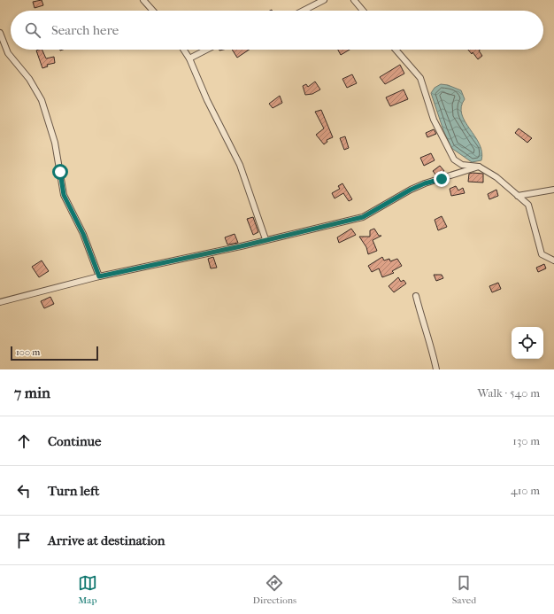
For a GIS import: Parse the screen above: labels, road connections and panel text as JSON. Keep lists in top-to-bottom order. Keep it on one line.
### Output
{"scale_bar":"100 m","page":{"search":"Search here","scale":"100 m","heading":["7 min","Walk · 540 m"],"list":[["Continue","130 m"],["Turn left","410 m"],"Arrive at destination"],"nav":["Map","Directions","Saved"]}}
